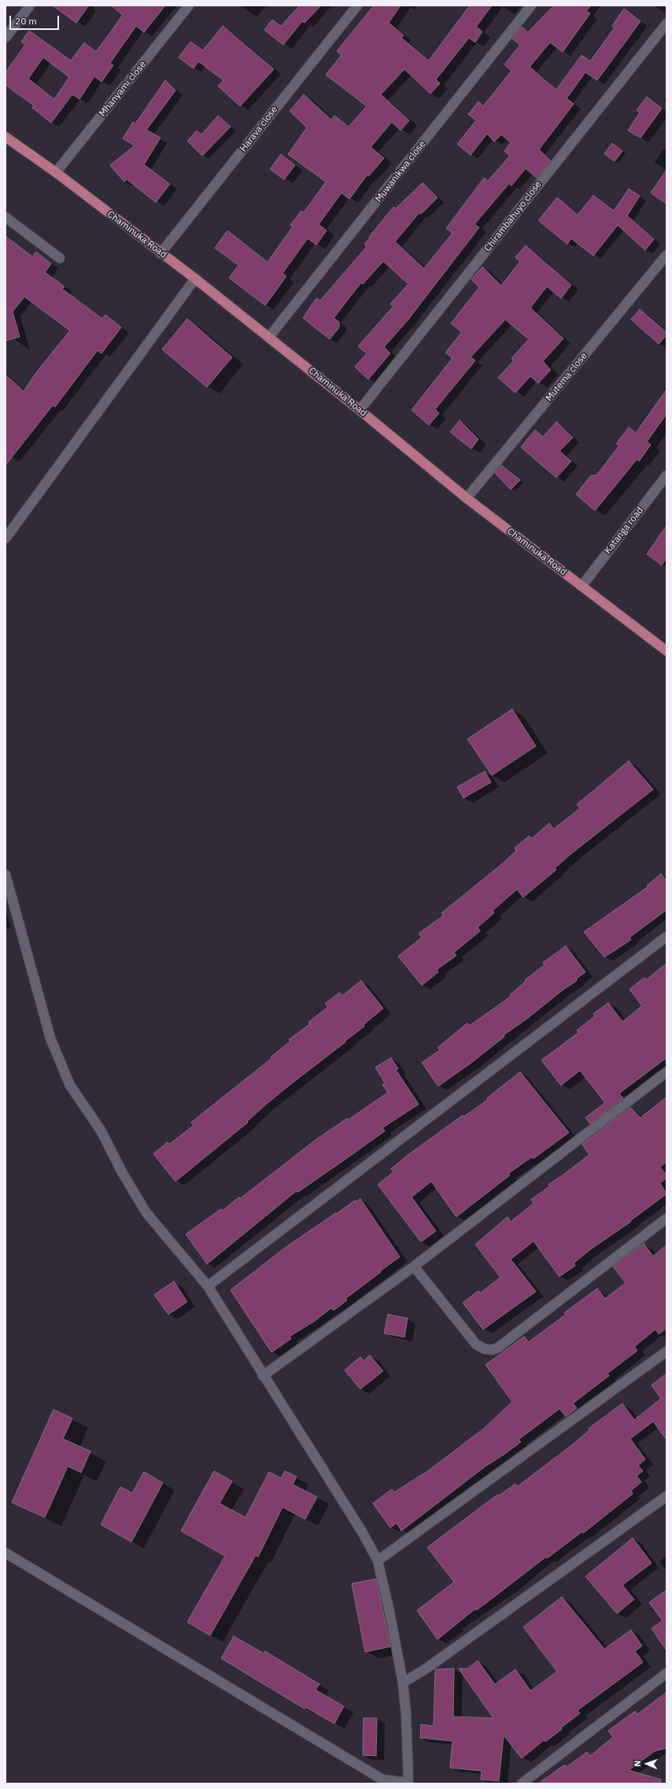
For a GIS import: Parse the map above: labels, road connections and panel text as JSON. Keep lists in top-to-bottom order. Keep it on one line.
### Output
{"streets":{"main road":["Chaminuka Road"],"street":["Mhanyami close","Harava close","Muwanikwa close","Chirambahuyo close","Mutema close","Katanga road"]},"crossings":[["Mhanyami close","Chaminuka Road"],["Harava close","Chaminuka Road"],["Muwanikwa close","Chaminuka Road"],["Chirambahuyo close","Chaminuka Road"],["Chaminuka Road","Mutema close"],["Chaminuka Road","Katanga road"]],"scale_bar":"20 m","north":"left"}
